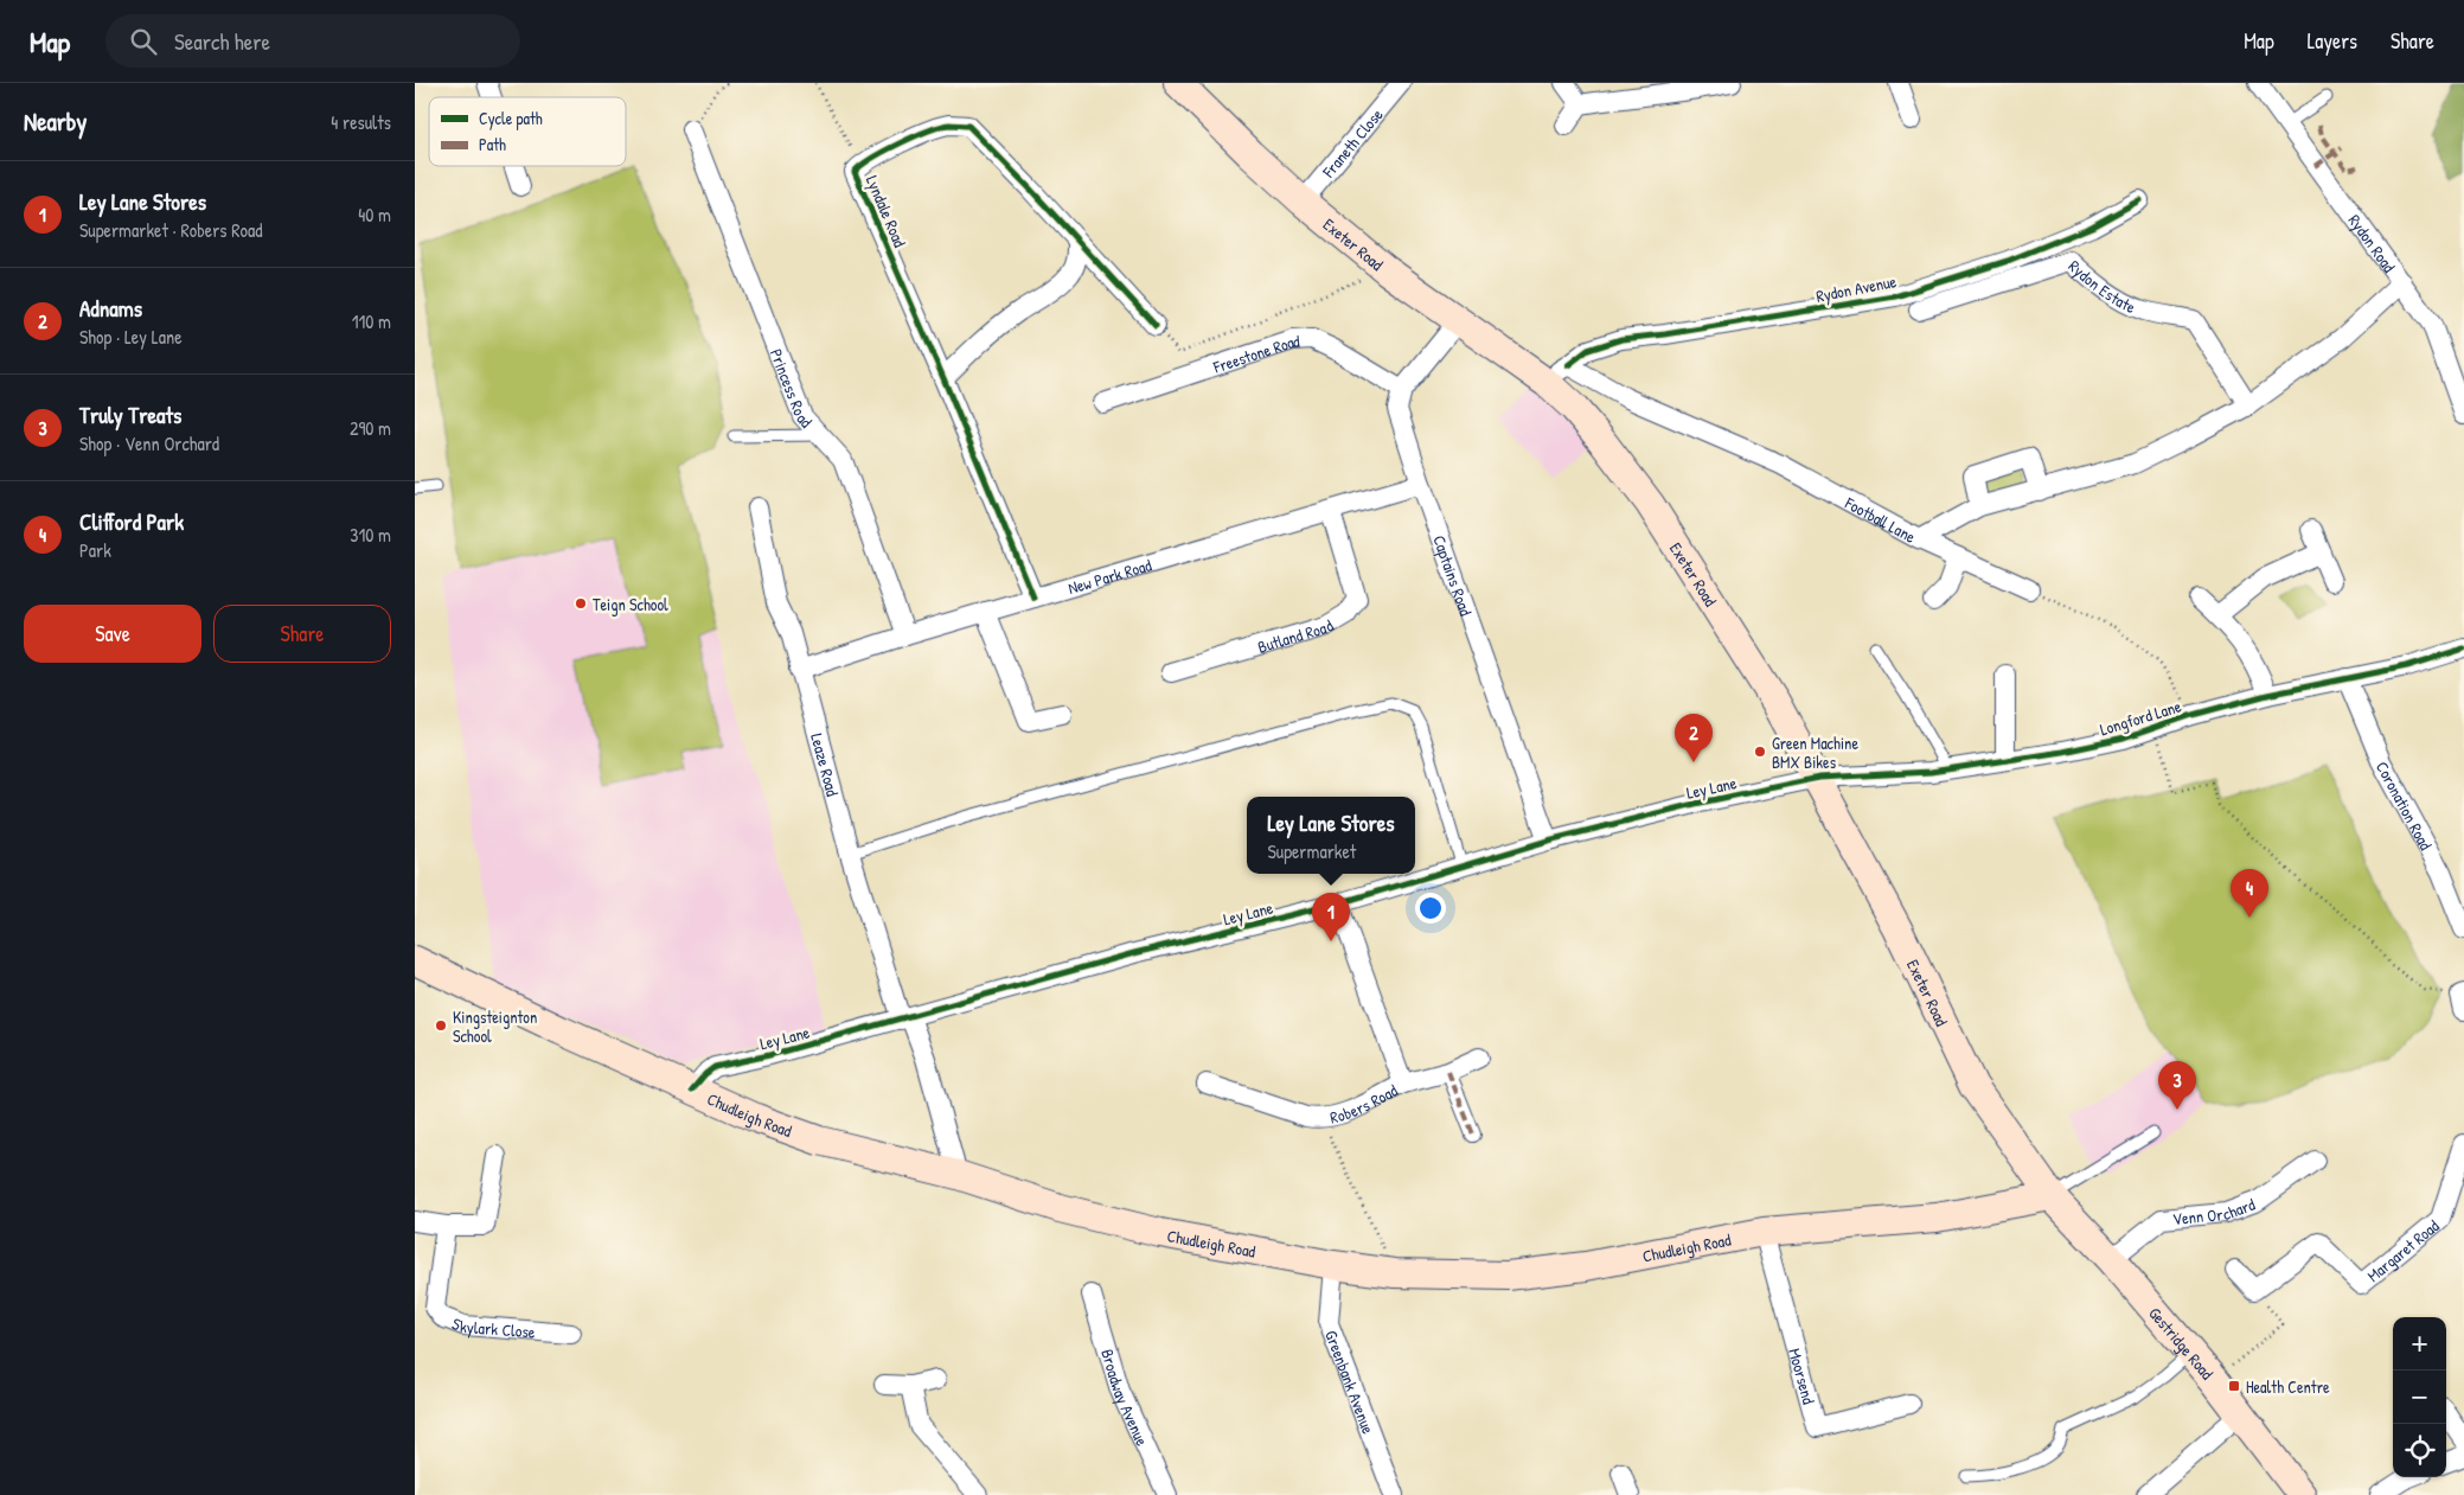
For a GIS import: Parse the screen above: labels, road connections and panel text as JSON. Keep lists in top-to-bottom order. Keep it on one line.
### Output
{"streets":{"main road":["Exeter Road","Chudleigh Road","Gestridge Road"],"street":["Franeth Close","Lyndale Road","Rydon Road","Rydon Estate","Rydon Avenue","Freestone Road","Princess Road","Football Lane","Captains Road","New Park Road","Butland Road","Longford Lane","Leaze Road","Ley Lane","Coronation Road","Robers Road","Venn Orchard","Margaret Road","Skylark Close","Moorsend","Greenbank Avenue","Broadway Avenue"]},"crossings":[["Franeth Close","Exeter Road"],["Lyndale Road","New Park Road"],["Exeter Road","Longford Lane"],["Exeter Road","Ley Lane"],["Exeter Road","Chudleigh Road"],["Exeter Road","Gestridge Road"],["Rydon Avenue","Football Lane"],["Freestone Road","Captains Road"],["Princess Road","New Park Road"],["Captains Road","New Park Road"],["Captains Road","Ley Lane"],["New Park Road","Butland Road"],["New Park Road","Leaze Road"],["Longford Lane","Ley Lane"],["Longford Lane","Coronation Road"],["Leaze Road","Ley Lane"],["Leaze Road","Chudleigh Road"],["Ley Lane","Robers Road"],["Ley Lane","Chudleigh Road"],["Chudleigh Road","Gestridge Road"],["Chudleigh Road","Moorsend"],["Chudleigh Road","Greenbank Avenue"],["Venn Orchard","Gestridge Road"]],"places":{"other":["Teign School","Green Machine BMX Bikes","Kingsteignton School"],"transit":["Health Centre"]},"legend":["Cycle path","Path"],"page":{"header":"Map","search":"Search here","nav":["Map","Layers","Share"],"heading":["Nearby","4 results"],"list":[{"mark":"1","name":"Ley Lane Stores","note":"Supermarket · Robers Road","value":"40 m"},{"mark":"2","name":"Adnams","note":"Shop · Ley Lane","value":"110 m"},{"mark":"3","name":"Truly Treats","note":"Shop · Venn Orchard","value":"290 m"},{"mark":"4","name":"Clifford Park","note":"Park","value":"310 m"}],"buttons":["Save","Share"],"pins":["2","4","1","3"],"popup":["Ley Lane Stores","Supermarket"],"map_buttons":["+","−"]}}
